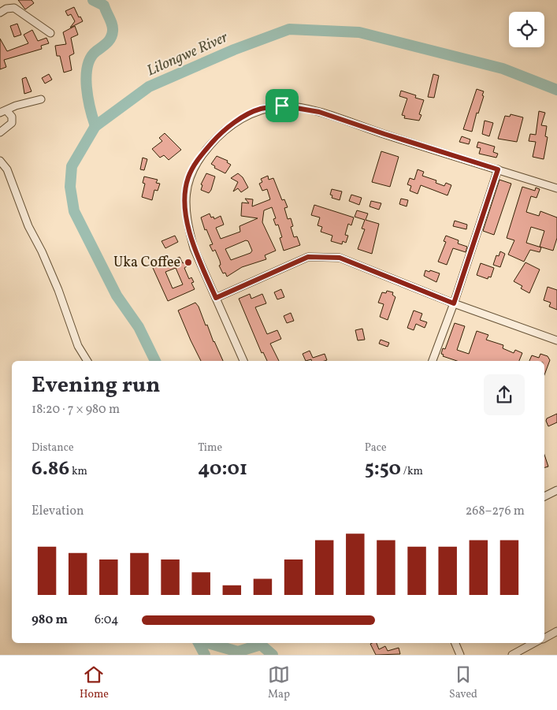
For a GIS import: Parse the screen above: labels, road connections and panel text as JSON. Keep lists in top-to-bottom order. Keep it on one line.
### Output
{"water":["Lilongwe River"],"places":["Uka Coffee"],"page":{"heading":["Evening run","18:20 · 7 × 980 m"],"stats":[["Distance","6.86 km"],["Time","40:01"],["Pace","5:50 /km"]],"chart":["Elevation","268–276 m"],"list":[{"name":"980 m","note":"6:04"}],"tabs":["Home","Map","Saved"]}}
